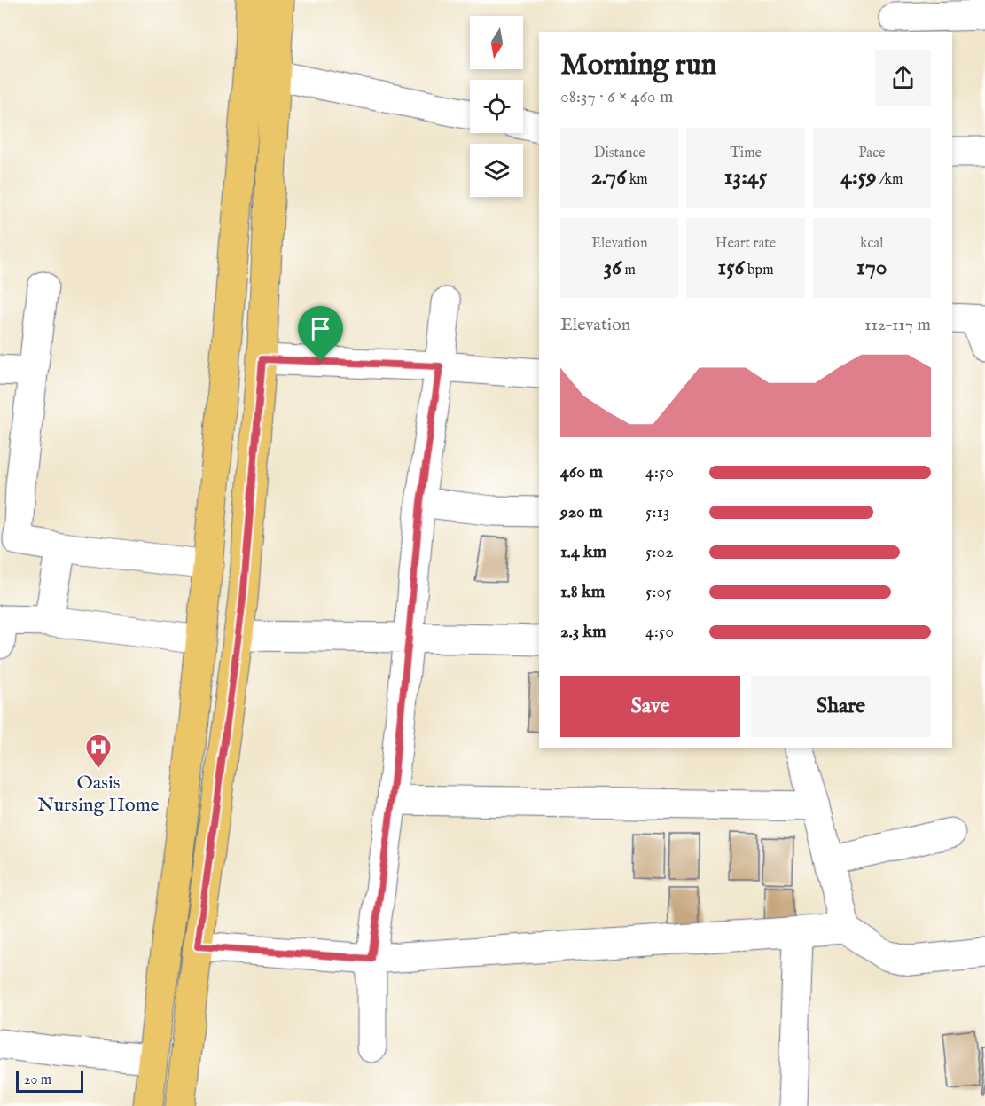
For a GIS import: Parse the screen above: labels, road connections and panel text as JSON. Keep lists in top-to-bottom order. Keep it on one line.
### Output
{"places":{"hospital":["Oasis Nursing Home"]},"scale_bar":"20 m","north":"bottom","page":{"heading":["Morning run","08:37 · 6 × 460 m"],"stats":[["Distance","2.76 km"],["Time","13:45"],["Pace","4:59 /km"],["Elevation","36 m"],["Heart rate","156 bpm"],["kcal","170"]],"chart":["Elevation","112–117 m"],"list":[{"name":"460 m","note":"4:50"},{"name":"920 m","note":"5:13"},{"name":"1.4 km","note":"5:02"},{"name":"1.8 km","note":"5:05"},{"name":"2.3 km","note":"4:50"}],"buttons":["Save","Share"],"scale":"20 m"}}
